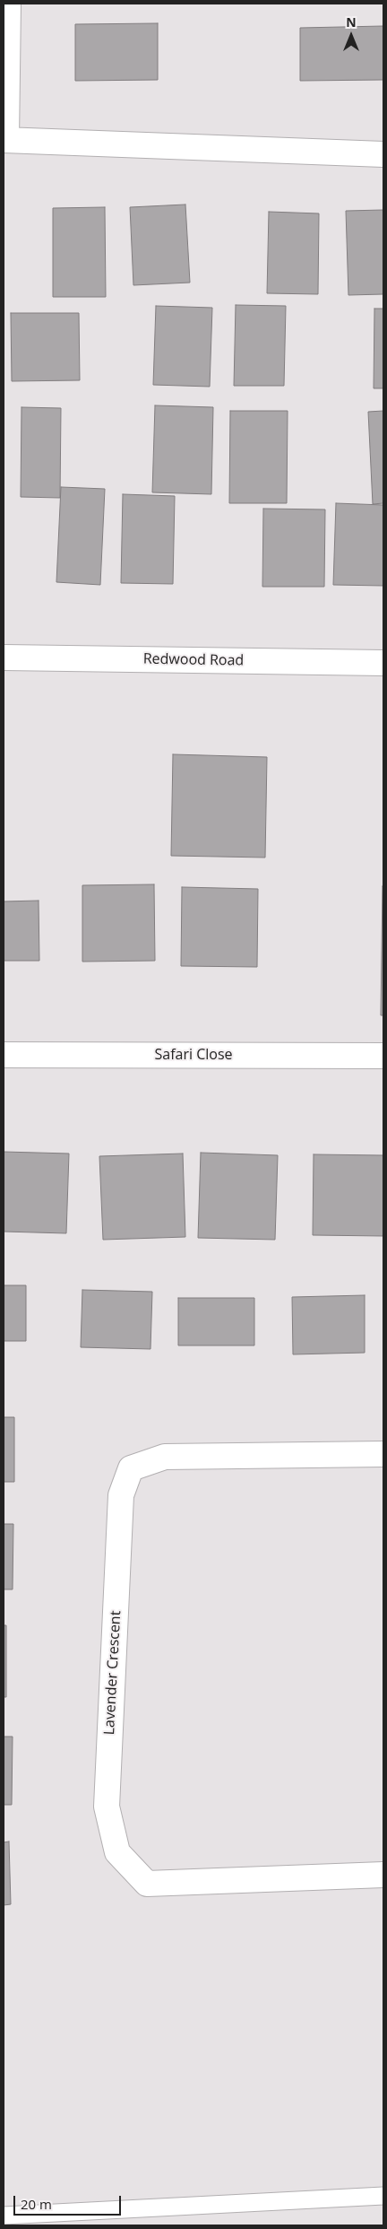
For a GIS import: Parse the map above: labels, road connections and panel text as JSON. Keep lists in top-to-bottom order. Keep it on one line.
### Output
{"streets":{"street":["Redwood Road","Safari Close","Lavender Crescent"]},"scale_bar":"20 m","north":"top"}
